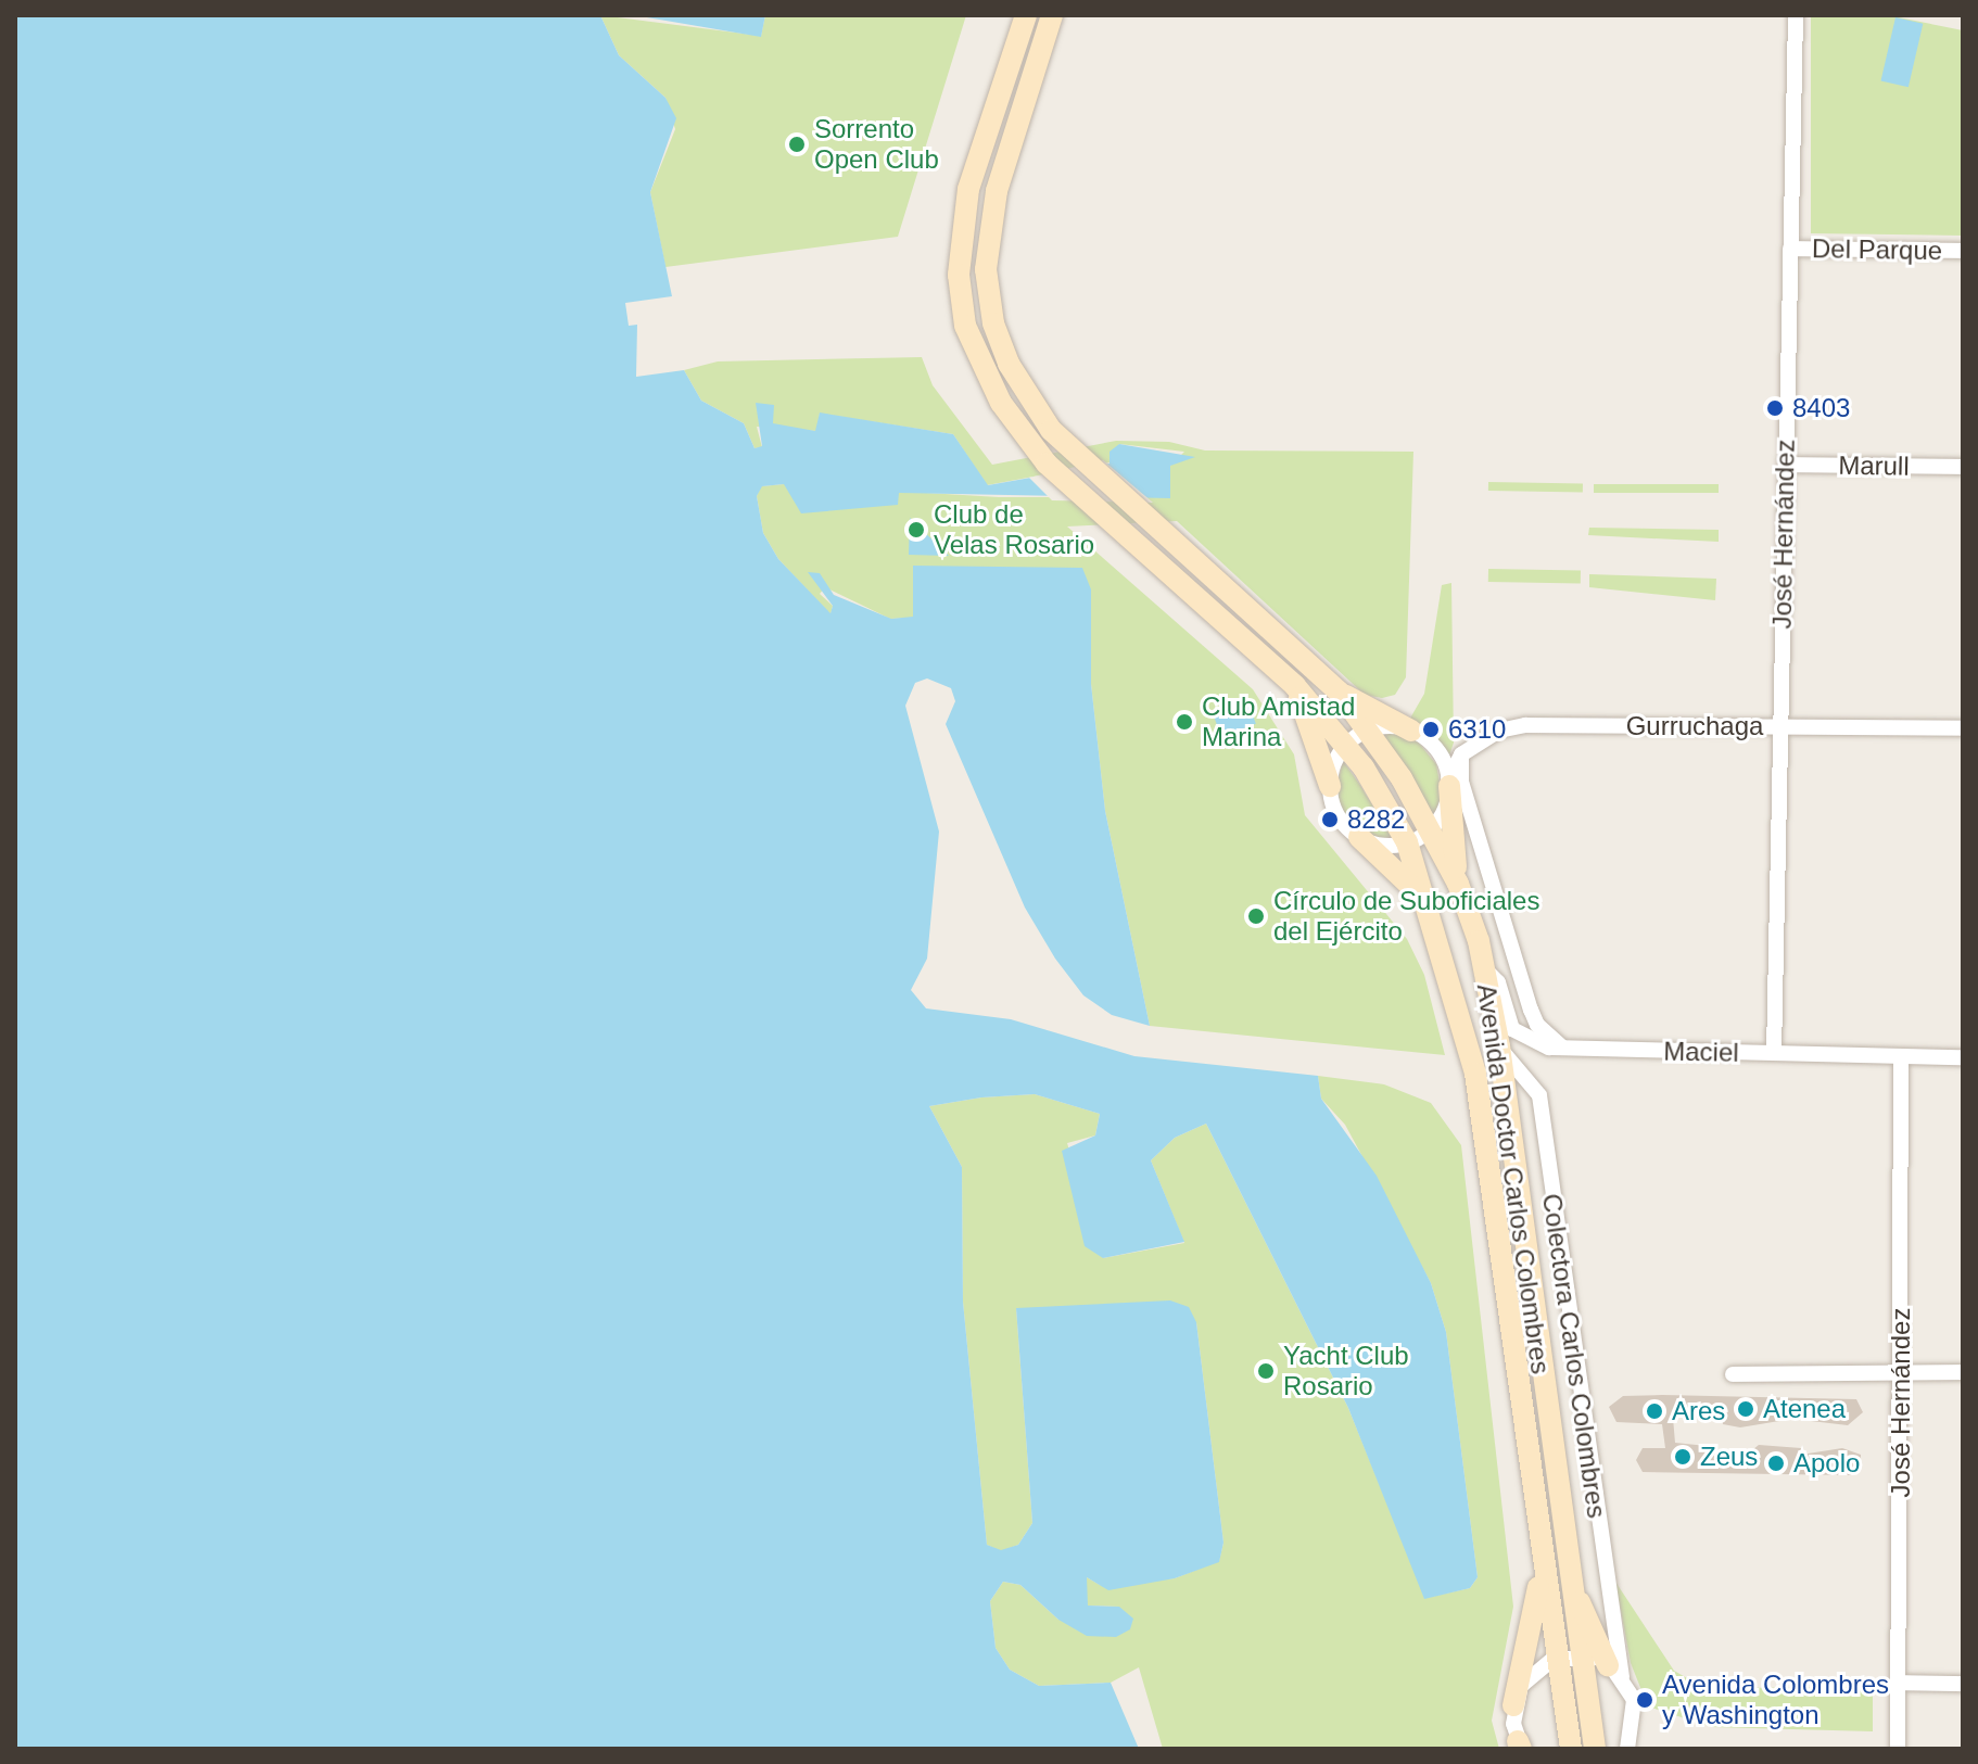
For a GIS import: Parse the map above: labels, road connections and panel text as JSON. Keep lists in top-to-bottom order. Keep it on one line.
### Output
{"streets":{"main road":["Avenida Doctor Carlos Colombres"],"street":["Del Parque","Marull","José Hernández","Gurruchaga","Maciel","Colectora Carlos Colombres"]},"crossings":[["Del Parque","José Hernández"],["Marull","José Hernández"],["José Hernández","Gurruchaga"],["José Hernández","Maciel"],["Gurruchaga","Avenida Doctor Carlos Colombres"],["Maciel","Avenida Doctor Carlos Colombres"],["Avenida Doctor Carlos Colombres","Colectora Carlos Colombres"]],"places":["Sorrento Open Club","8403","Club de Velas Rosario","Club Amistad Marina","6310","8282","Círculo de Suboficiales del Ejército","Yacht Club Rosario","Atenea","Ares","Zeus","Apolo","Avenida Colombres y Washington"]}
